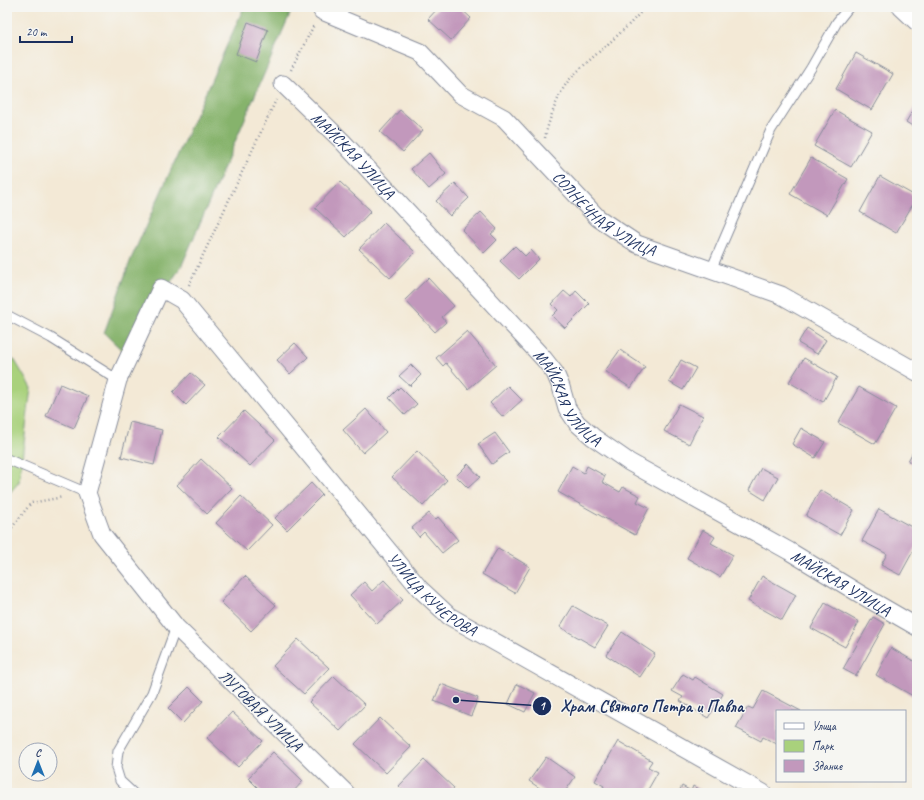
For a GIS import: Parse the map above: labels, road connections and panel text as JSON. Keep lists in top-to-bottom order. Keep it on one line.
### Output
{"streets":{"street":["МАЙСКАЯ УЛИЦА","СОЛНЕЧНАЯ УЛИЦА","УЛИЦА КУЧЕРОВА","ЛУГОВАЯ УЛИЦА"]},"places":["Храм Святого Петра и Павла"],"legend":["Улица","Парк","Здание"],"scale_bar":"20 m","north":"top"}
